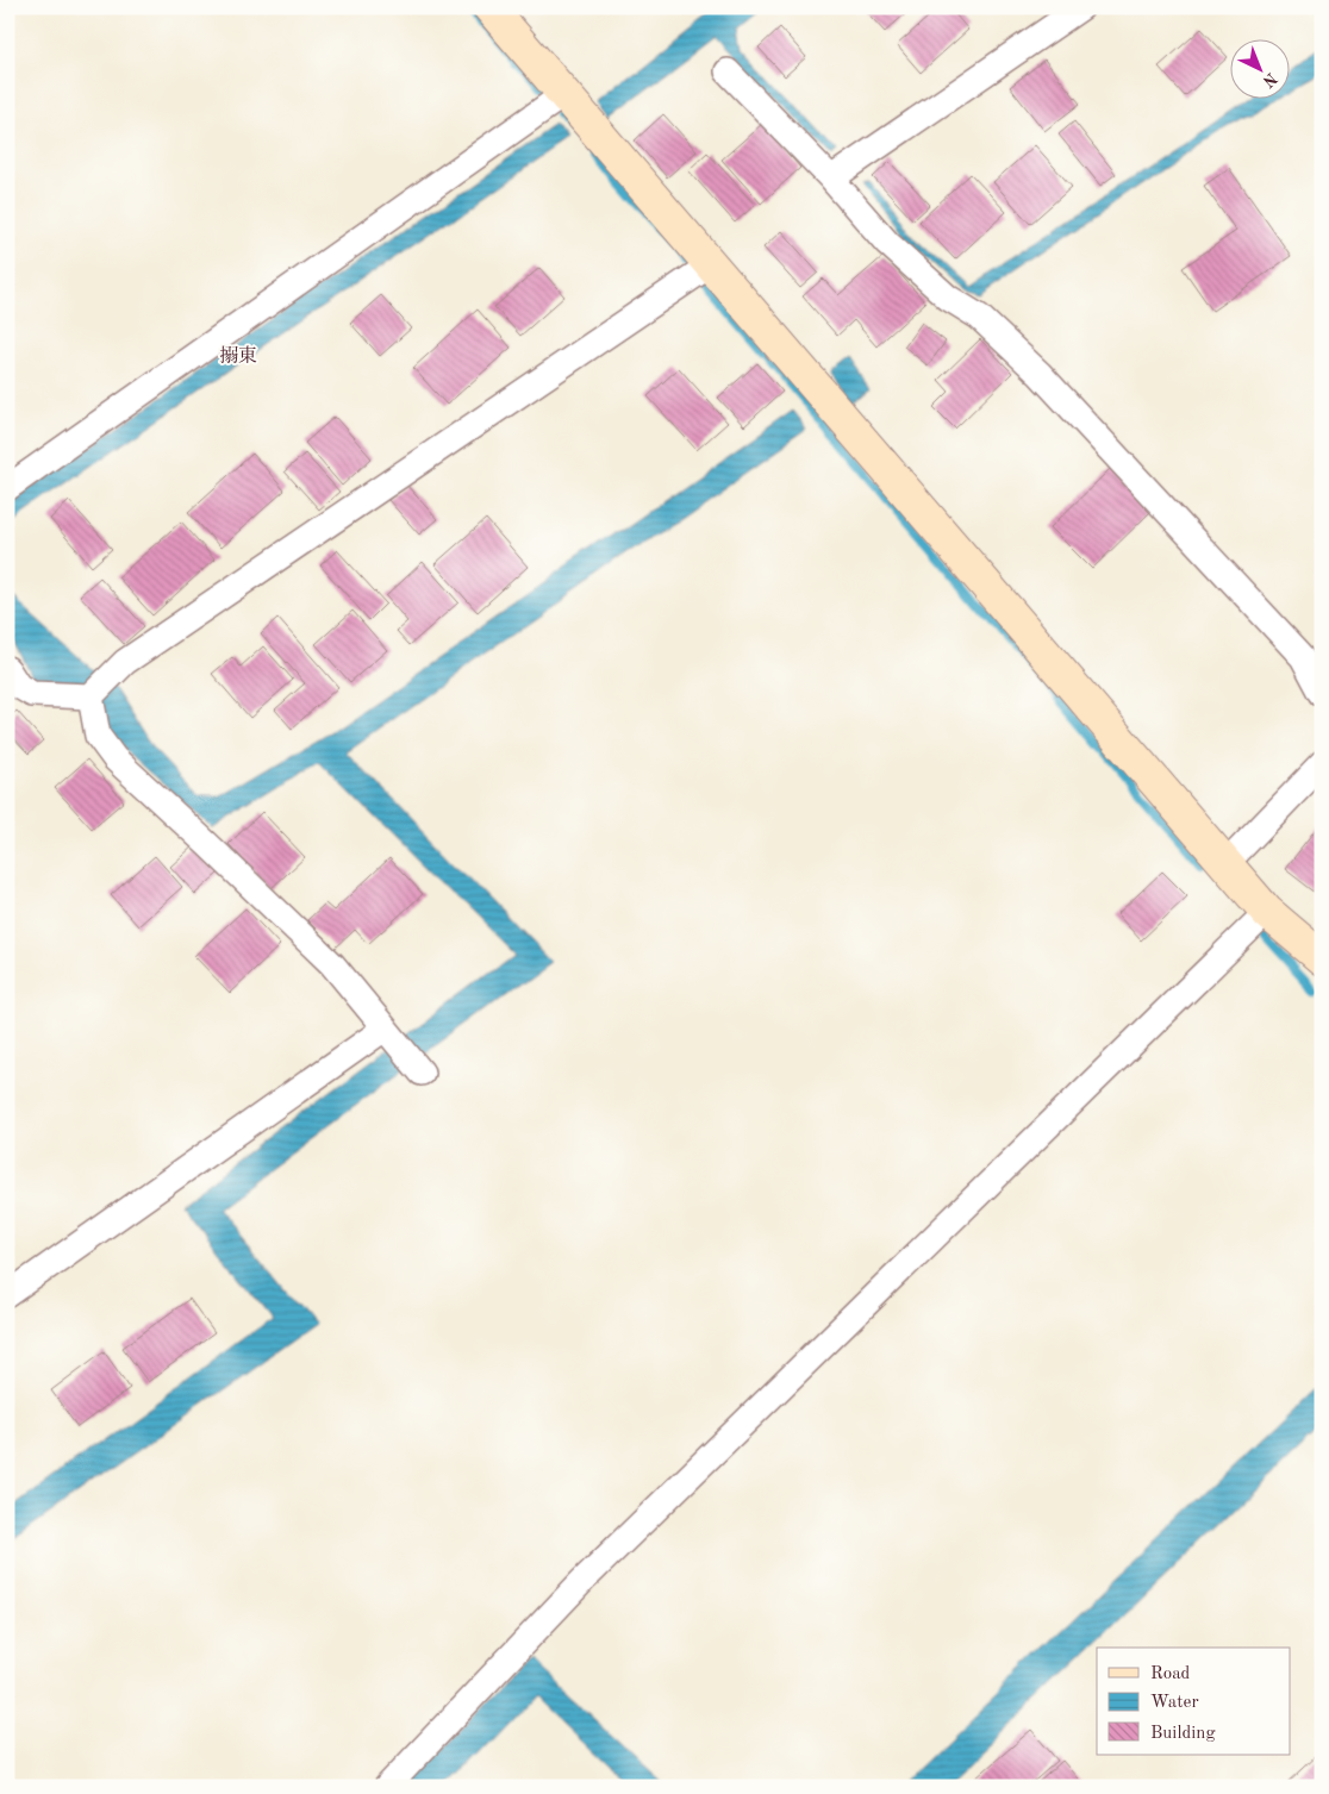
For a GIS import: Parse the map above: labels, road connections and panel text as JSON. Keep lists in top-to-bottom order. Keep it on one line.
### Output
{"districts":["搦東"],"legend":["Road","Water","Building"],"north":"bottom right"}
